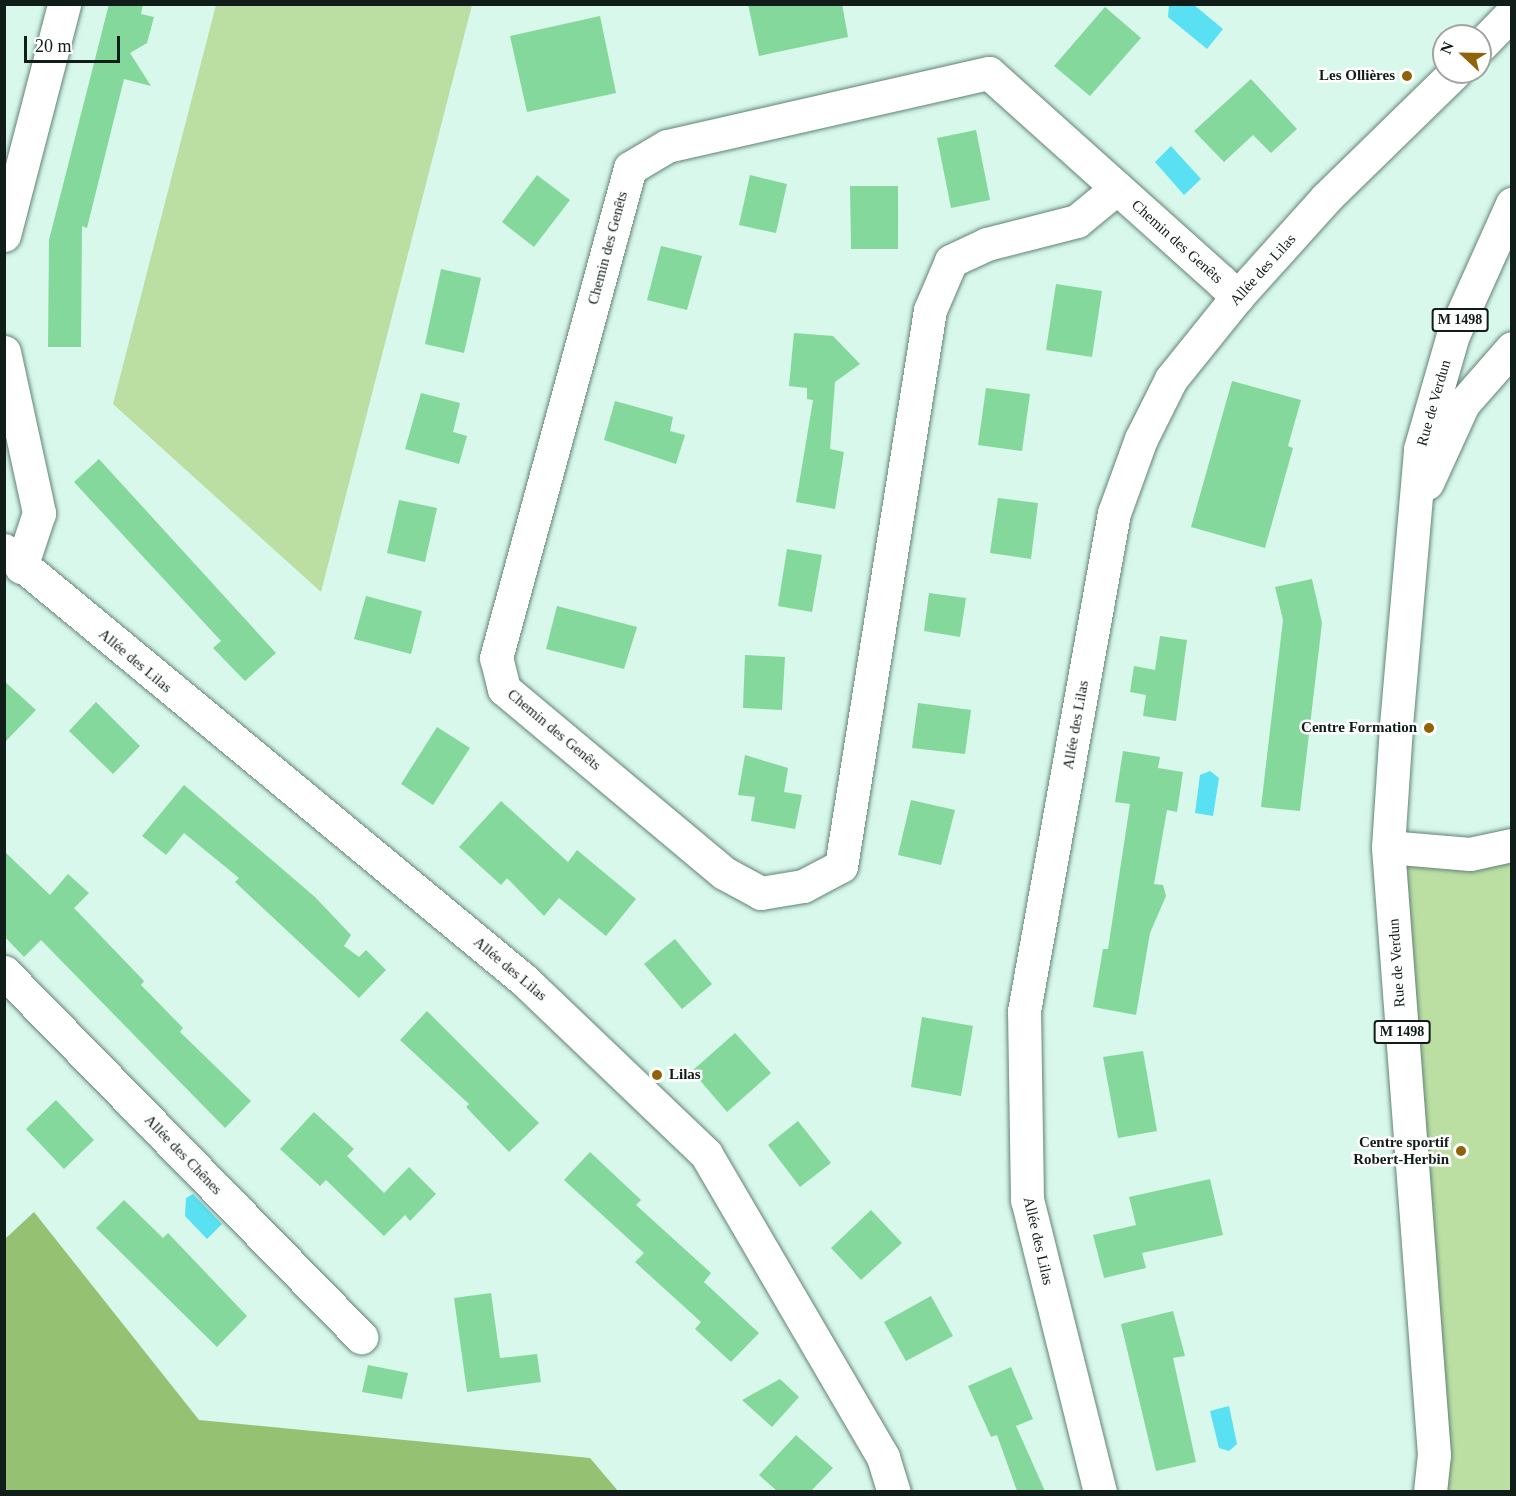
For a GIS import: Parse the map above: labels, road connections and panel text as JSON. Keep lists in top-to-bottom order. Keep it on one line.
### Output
{"streets":{"street":["Chemin des Genêts","Allée des Lilas","M 1498","Rue de Verdun","Allée des Chênes"]},"crossings":[["Chemin des Genêts","Allée des Lilas"]],"places":["Les Ollières","Centre Formation","Lilas","Centre sportif Robert-Herbin"],"scale_bar":"20 m","north":"left"}
